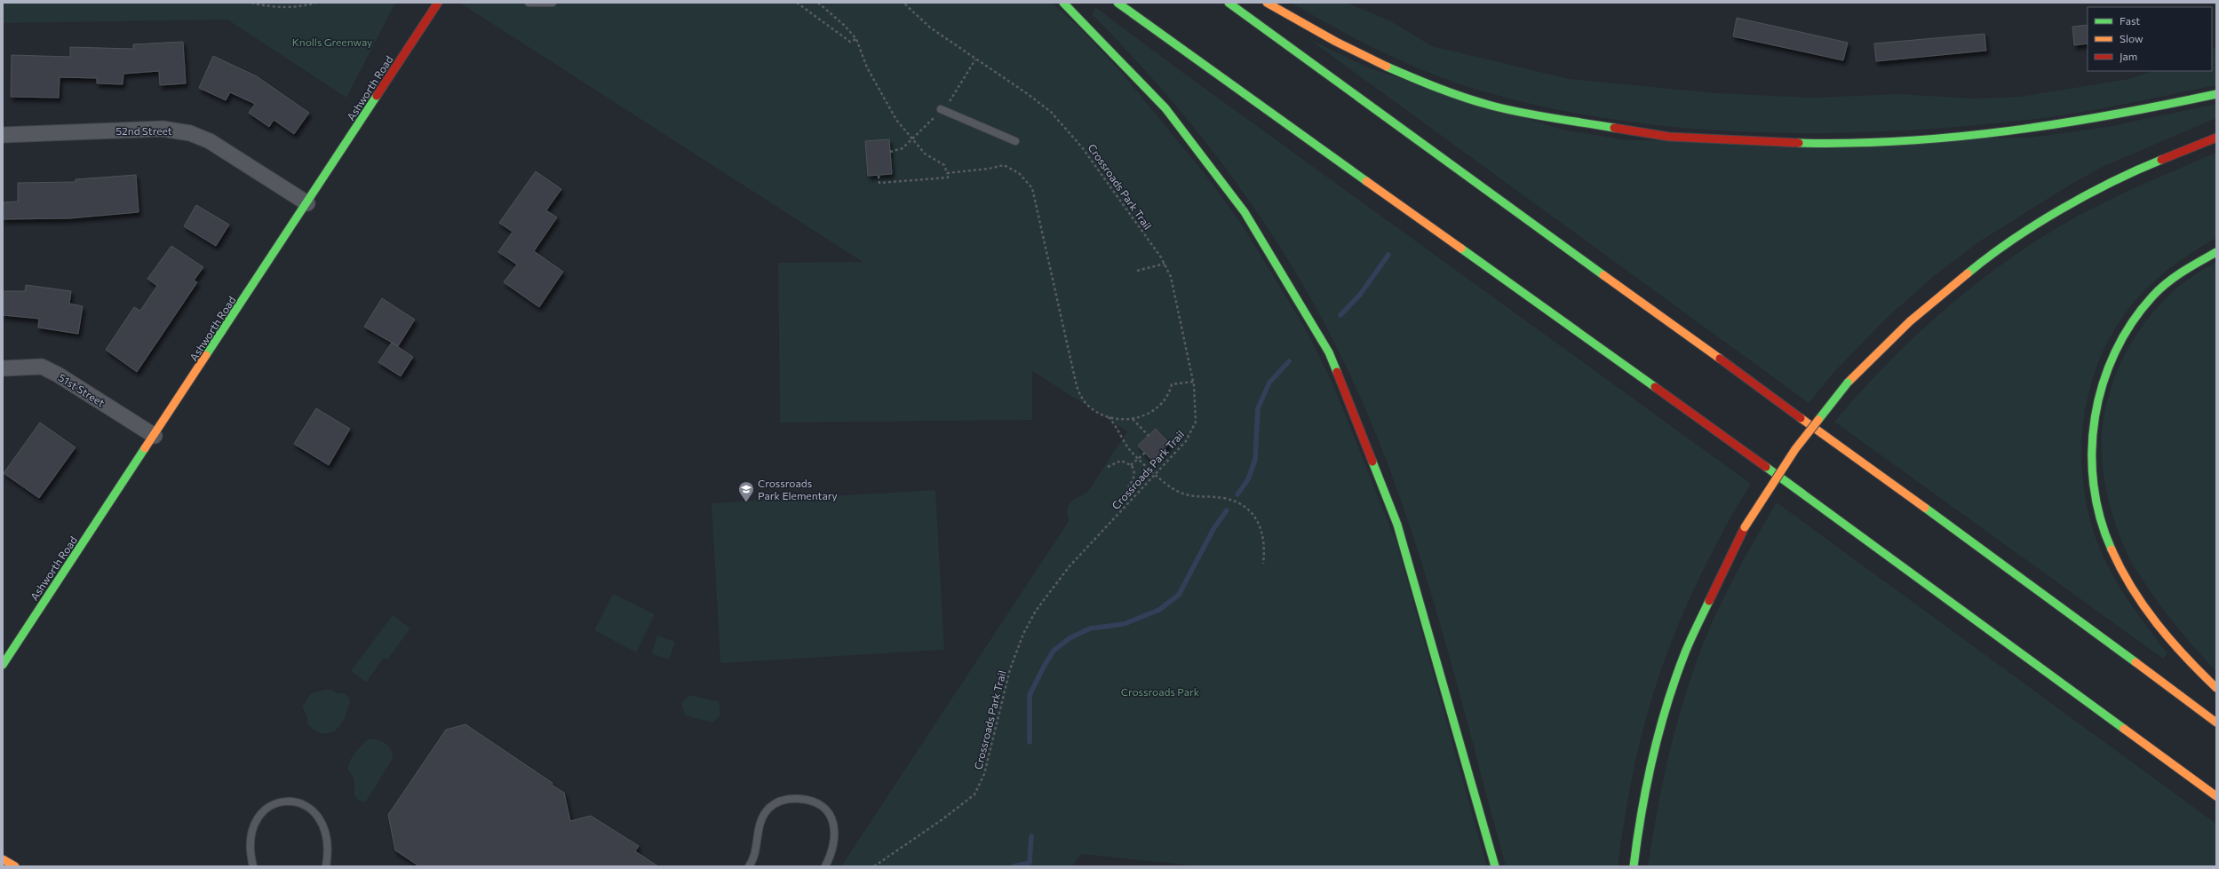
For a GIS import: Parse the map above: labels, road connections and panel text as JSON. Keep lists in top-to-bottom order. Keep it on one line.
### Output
{"streets":{"main road":["Ashworth Road"],"street":["52nd Street","51st Street"],"path":["Crossroads Park Trail"]},"crossings":[["Ashworth Road","52nd Street"],["Ashworth Road","51st Street"]],"parks":["Knolls Greenway","Crossroads Park"],"places":{"school or university":["Crossroads Park Elementary"]},"legend":["Fast","Slow","Jam"]}
